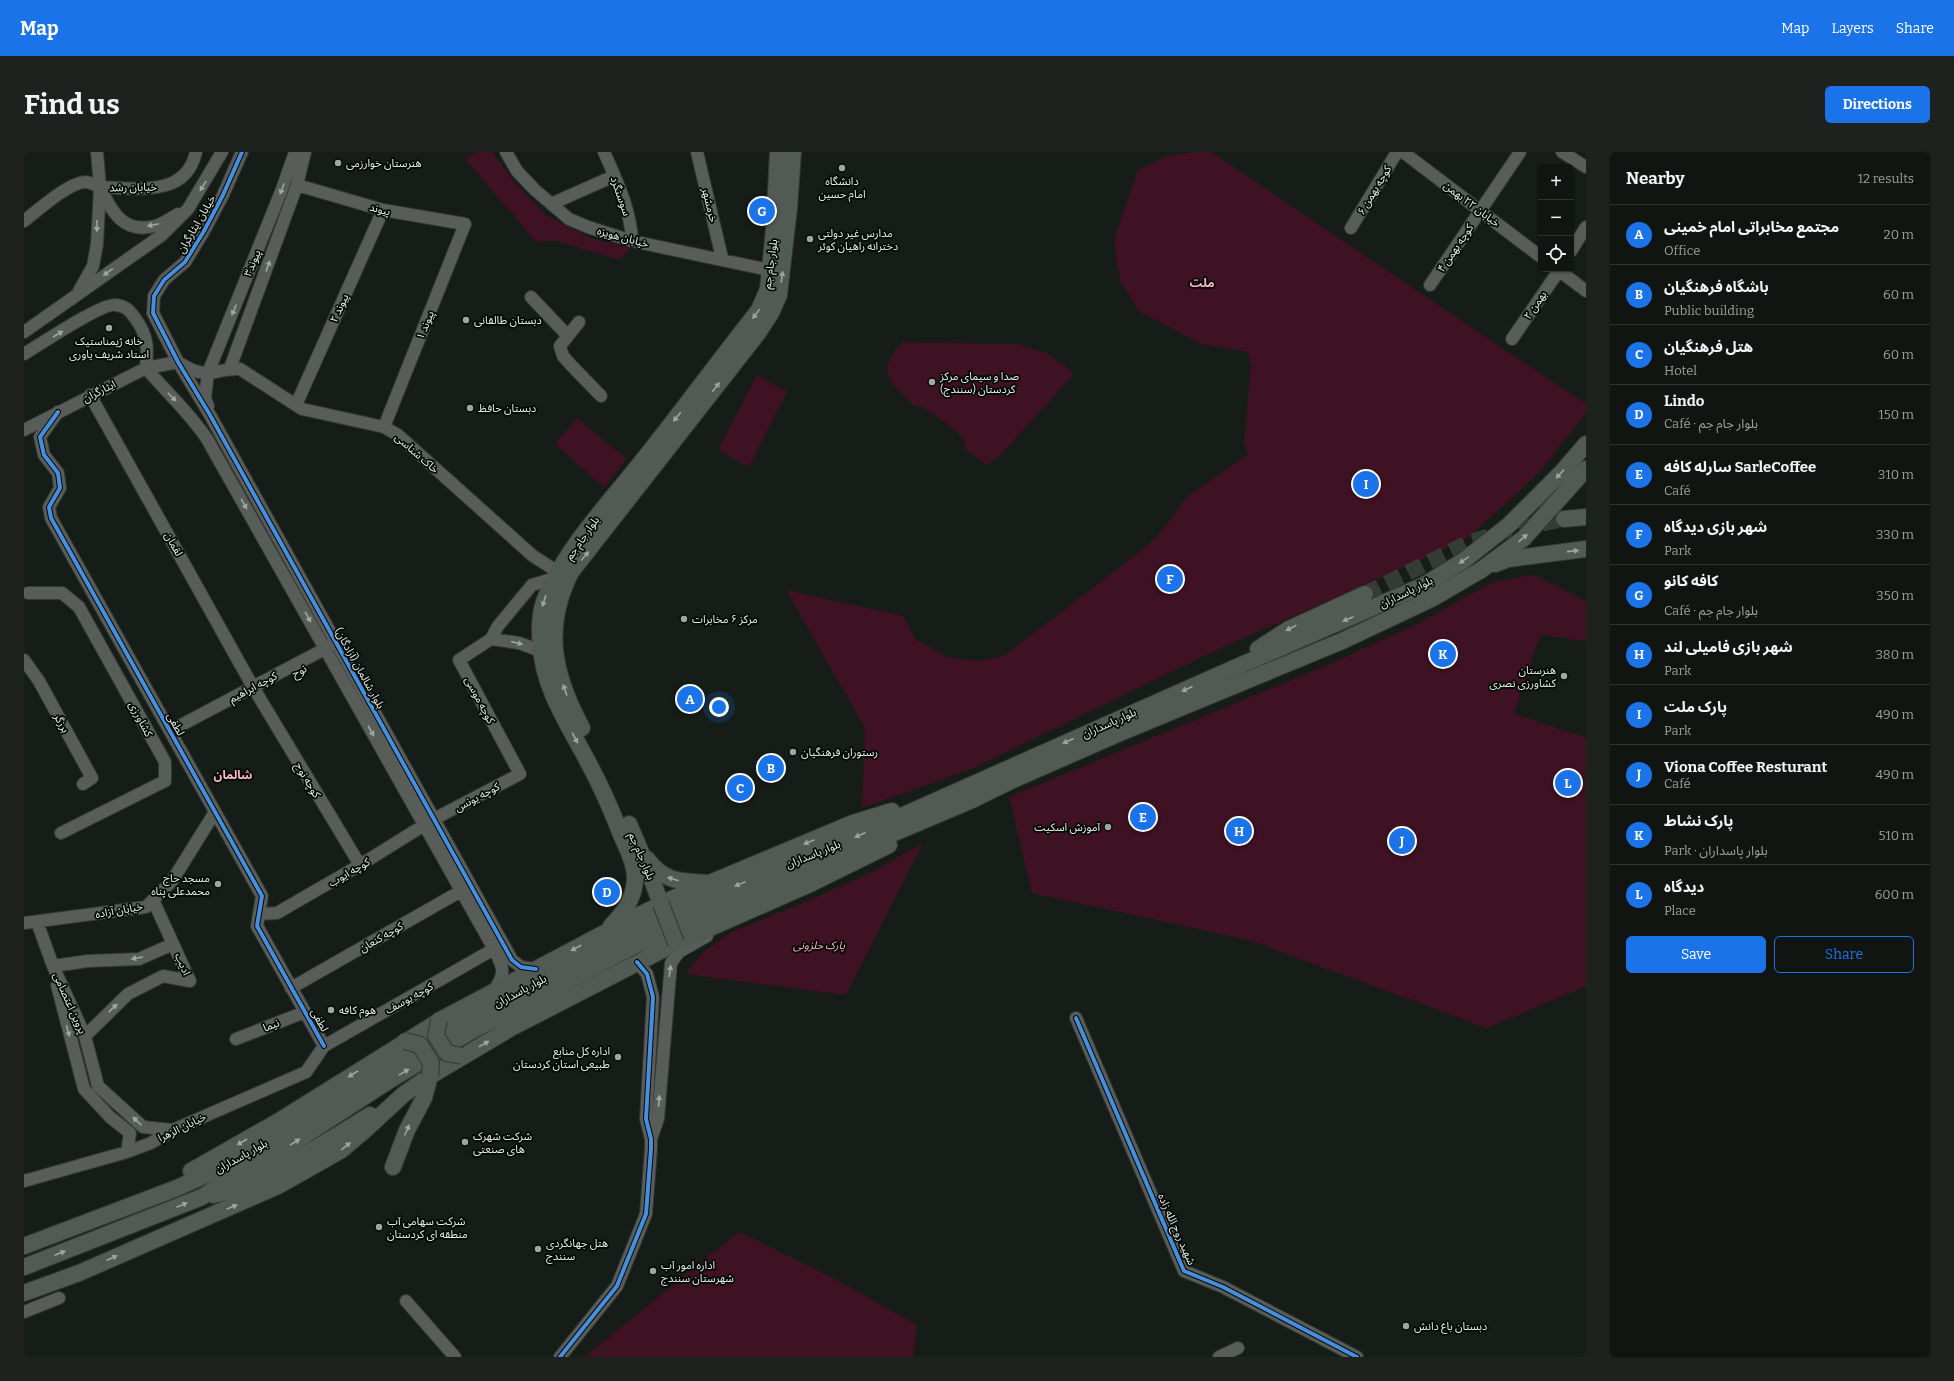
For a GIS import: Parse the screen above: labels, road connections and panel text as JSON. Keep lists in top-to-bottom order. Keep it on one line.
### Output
{"streets":{"main road":["بلوار جام جم","بلوار پاسداران"],"street":["خیابان رشد","کوچه بهمن ۶","سوسنگرد","خیابان ۲۲ بهمن","خرمشهر","پیوند","خیابان ایثارگران","خیابان هویزه","کوچه بهمن ۴","پیوند۳","بهمن ۲","پیوند ۲","پیوند ۱","ایثارگران","خاک شناسی","لقمان","بلوار شالمان (آزادگان)","کوچه ابراهیم","کوچه موسی","کشاورزی","برزگر","لطفی","کوچه نوح","کوچه یونس","کوچه ایوب","خیابان آزاده","کوچه کنعان","ادیب","کوچه یوسف","پروین اعتصامی","نیما","خیابان الزهرا","شهید روح الله زاده"]},"crossings":[["سوسنگرد","خیابان هویزه"],["خیابان ۲۲ بهمن","کوچه بهمن ۴"],["خرمشهر","خیابان هویزه"],["پیوند","پیوند۳"],["پیوند","پیوند ۲"],["پیوند","پیوند ۱"],["خیابان ایثارگران","ایثارگران"],["خیابان ایثارگران","بلوار شالمان (آزادگان)"],["خیابان هویزه","بلوار جام جم"],["پیوند۳","خاک شناسی"],["پیوند۳","بلوار شالمان (آزادگان)"],["بلوار جام جم","خاک شناسی"],["پیوند ۲","خاک شناسی"],["پیوند ۱","خاک شناسی"],["ایثارگران","لقمان"],["ایثارگران","بلوار شالمان (آزادگان)"],["ایثارگران","لطفی"],["لقمان","کوچه ابراهیم"],["لقمان","کوچه نوح"],["بلوار شالمان (آزادگان)","کوچه ابراهیم"],["بلوار شالمان (آزادگان)","کوچه یونس"],["بلوار شالمان (آزادگان)","کوچه ایوب"],["بلوار شالمان (آزادگان)","کوچه کنعان"],["بلوار شالمان (آزادگان)","کوچه یوسف"],["کوچه ابراهیم","لطفی"],["کوچه ابراهیم","کوچه نوح"],["کوچه موسی","کوچه یونس"],["لطفی","کوچه ایوب"],["لطفی","خیابان آزاده"],["لطفی","کوچه کنعان"],["لطفی","کوچه یوسف"],["لطفی","نیما"],["لطفی","خیابان الزهرا"],["کوچه نوح","کوچه ایوب"],["کوچه یونس","کوچه ایوب"],["ادیب","پروین اعتصامی"],["کوچه یوسف","خیابان الزهرا"],["پروین اعتصامی","خیابان الزهرا"]],"districts":["ملت","شالمان"],"parks":["پارک حلزونی"],"places":["هنرستان خوارزمی","دانشگاه امام حسین","مدارس غیر دولتی دخترانه راهیان کوثر","دبستان طالقانی","خانه ژیمناستیک استاد شریف یاوری","صدا و سیمای مرکز کردستان (سنندج)","دبستان حافظ","مرکز ۶ مخابرات","هنرستان کشاورزی نصری","رستوران فرهنگیان","آموزش اسکیت","مسجد حاج محمدعلی پناه","هوم کافه","اداره کل منابع طبیعی استان کردستان","شرکت شهرک های صنعتی","شرکت سهامی آب منطقه ای کردستان","هتل جهانگردی سنندج","اداره امور آب شهرستان سنندج","دبستان باغ دانش"],"page":{"header":"Map","nav":["Map","Layers","Share"],"buttons":["Directions",["Save","Share"]],"title":"Find us","heading":["Nearby","12 results"],"map_buttons":["+","−"],"pins":["G","I","F","K","A","B","L","C","E","H","J","D"],"list":[{"mark":"A","name":"مجتمع مخابراتی امام خمینی","note":"Office","value":"20 m"},{"mark":"B","name":"باشگاه فرهنگیان","note":"Public building","value":"60 m"},{"mark":"C","name":"هتل فرهنگیان","note":"Hotel","value":"60 m"},{"mark":"D","name":"Lindo","note":"Café · بلوار جام جم","value":"150 m"},{"mark":"E","name":"سارله کافه SarleCoffee","note":"Café","value":"310 m"},{"mark":"F","name":"شهر بازی دیدگاه","note":"Park","value":"330 m"},{"mark":"G","name":"کافه کانو","note":"Café · بلوار جام جم","value":"350 m"},{"mark":"H","name":"شهر بازی فامیلی لند","note":"Park","value":"380 m"},{"mark":"I","name":"پارک ملت","note":"Park","value":"490 m"},{"mark":"J","name":"Viona Coffee Resturant","note":"Café","value":"490 m"},{"mark":"K","name":"پارک نشاط","note":"Park · بلوار پاسداران","value":"510 m"},{"mark":"L","name":"دیدگاه","note":"Place","value":"600 m"}]}}
